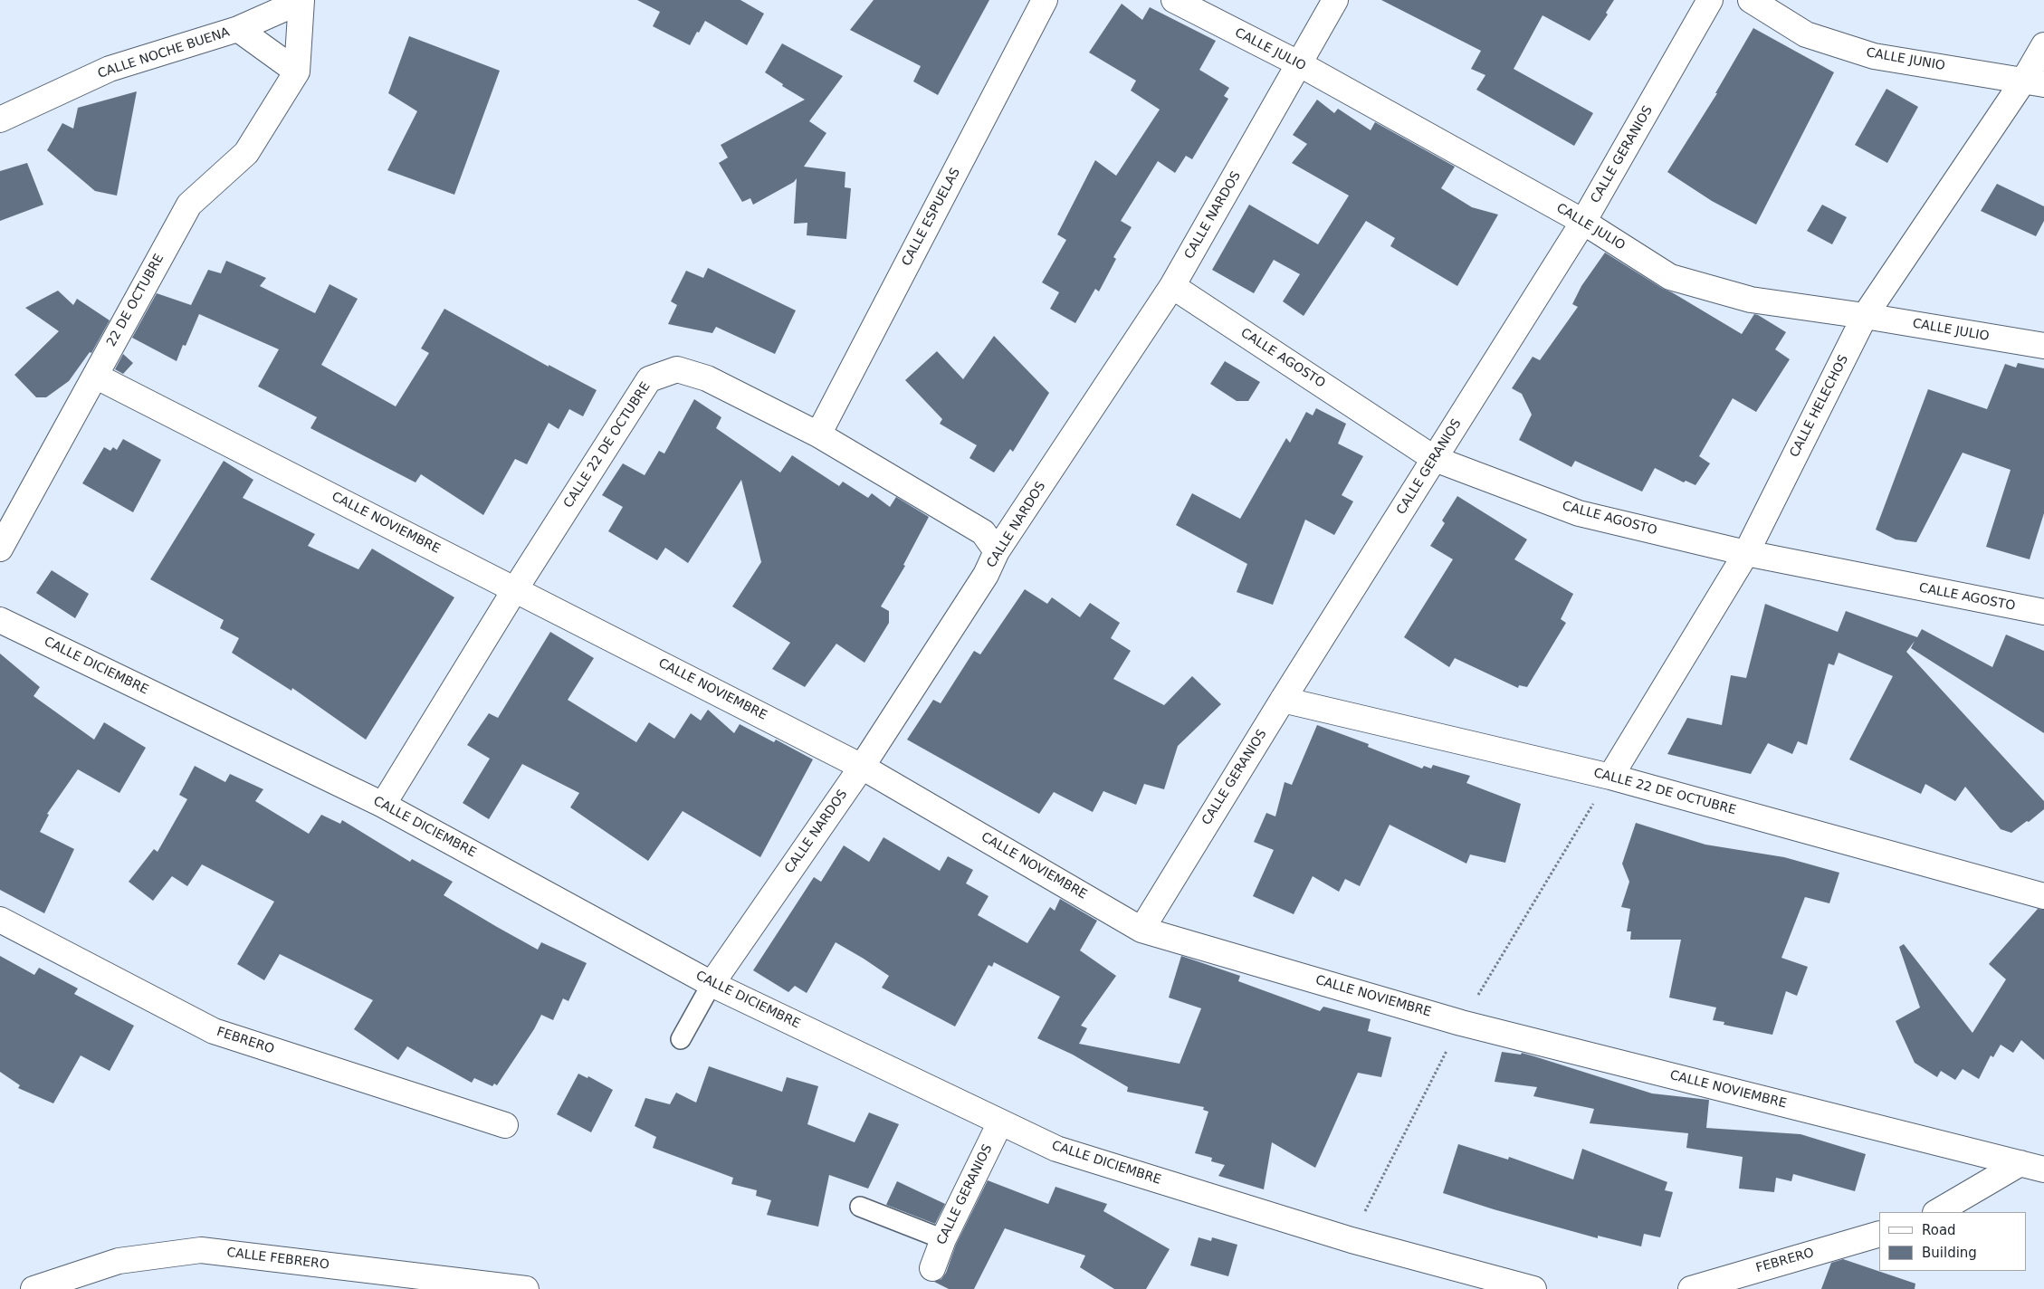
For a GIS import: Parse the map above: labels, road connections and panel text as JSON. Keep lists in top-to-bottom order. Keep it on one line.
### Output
{"streets":{"street":["CALLE JULIO","CALLE NOCHE BUENA","CALLE JUNIO","CALLE GERANIOS","CALLE NARDOS","CALLE ESPUELAS","22 DE OCTUBRE","CALLE AGOSTO","CALLE HELECHOS","CALLE 22 DE OCTUBRE","CALLE NOVIEMBRE","CALLE DICIEMBRE","FEBRERO","CALLE FEBRERO"]},"crossings":[["CALLE JULIO","CALLE GERANIOS"],["CALLE JULIO","CALLE NARDOS"],["CALLE JULIO","CALLE HELECHOS"],["CALLE NOCHE BUENA","22 DE OCTUBRE"],["CALLE JUNIO","CALLE HELECHOS"],["CALLE GERANIOS","CALLE AGOSTO"],["CALLE GERANIOS","CALLE 22 DE OCTUBRE"],["CALLE GERANIOS","CALLE NOVIEMBRE"],["CALLE GERANIOS","CALLE DICIEMBRE"],["CALLE NARDOS","CALLE AGOSTO"],["CALLE NARDOS","CALLE 22 DE OCTUBRE"],["CALLE NARDOS","CALLE NOVIEMBRE"],["CALLE NARDOS","CALLE DICIEMBRE"],["CALLE ESPUELAS","CALLE 22 DE OCTUBRE"],["22 DE OCTUBRE","CALLE NOVIEMBRE"],["CALLE AGOSTO","CALLE HELECHOS"],["CALLE HELECHOS","CALLE 22 DE OCTUBRE"],["CALLE 22 DE OCTUBRE","CALLE NOVIEMBRE"],["CALLE 22 DE OCTUBRE","CALLE DICIEMBRE"]],"legend":["Road","Building"]}
